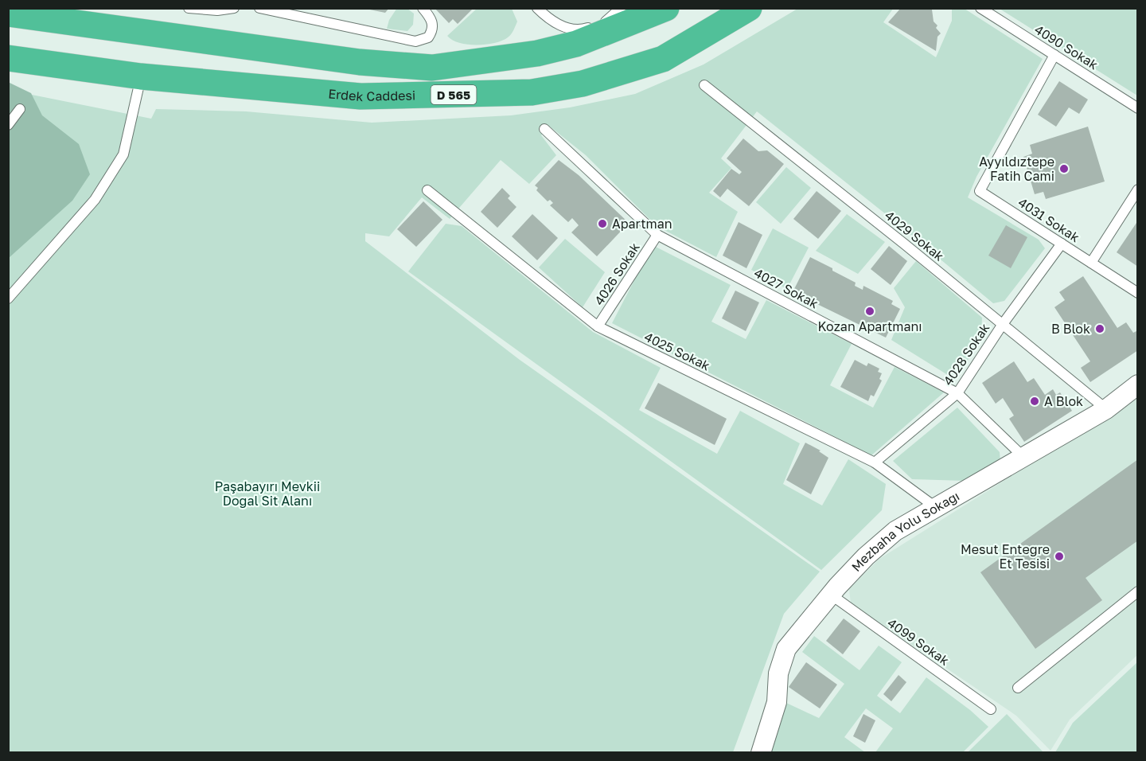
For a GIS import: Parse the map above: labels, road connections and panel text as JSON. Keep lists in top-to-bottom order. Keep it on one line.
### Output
{"streets":{"highway":["Erdek Caddesi","D 565"],"street":["Mezbaha Yolu Sokağı"],"lane":["4090 Sokak","4031 Sokak","4029 Sokak","4026 Sokak","4027 Sokak","4025 Sokak","4028 Sokak","4099 Sokak"]},"crossings":[["4090 Sokak","4031 Sokak"],["4031 Sokak","4028 Sokak"],["4029 Sokak","4028 Sokak"],["4029 Sokak","Mezbaha Yolu Sokağı"],["4026 Sokak","4027 Sokak"],["4026 Sokak","4025 Sokak"],["4027 Sokak","4028 Sokak"],["4027 Sokak","Mezbaha Yolu Sokağı"],["4025 Sokak","4028 Sokak"],["4025 Sokak","Mezbaha Yolu Sokağı"],["Mezbaha Yolu Sokağı","4099 Sokak"]],"parks":["Paşabayırı Mevkii Doğal Sit Alanı"],"places":["Ayyıldıztepe Fatih Cami","Apartman","Kozan Apartmanı","B Blok","A Blok","Mesut Entegre Et Tesisi"]}
